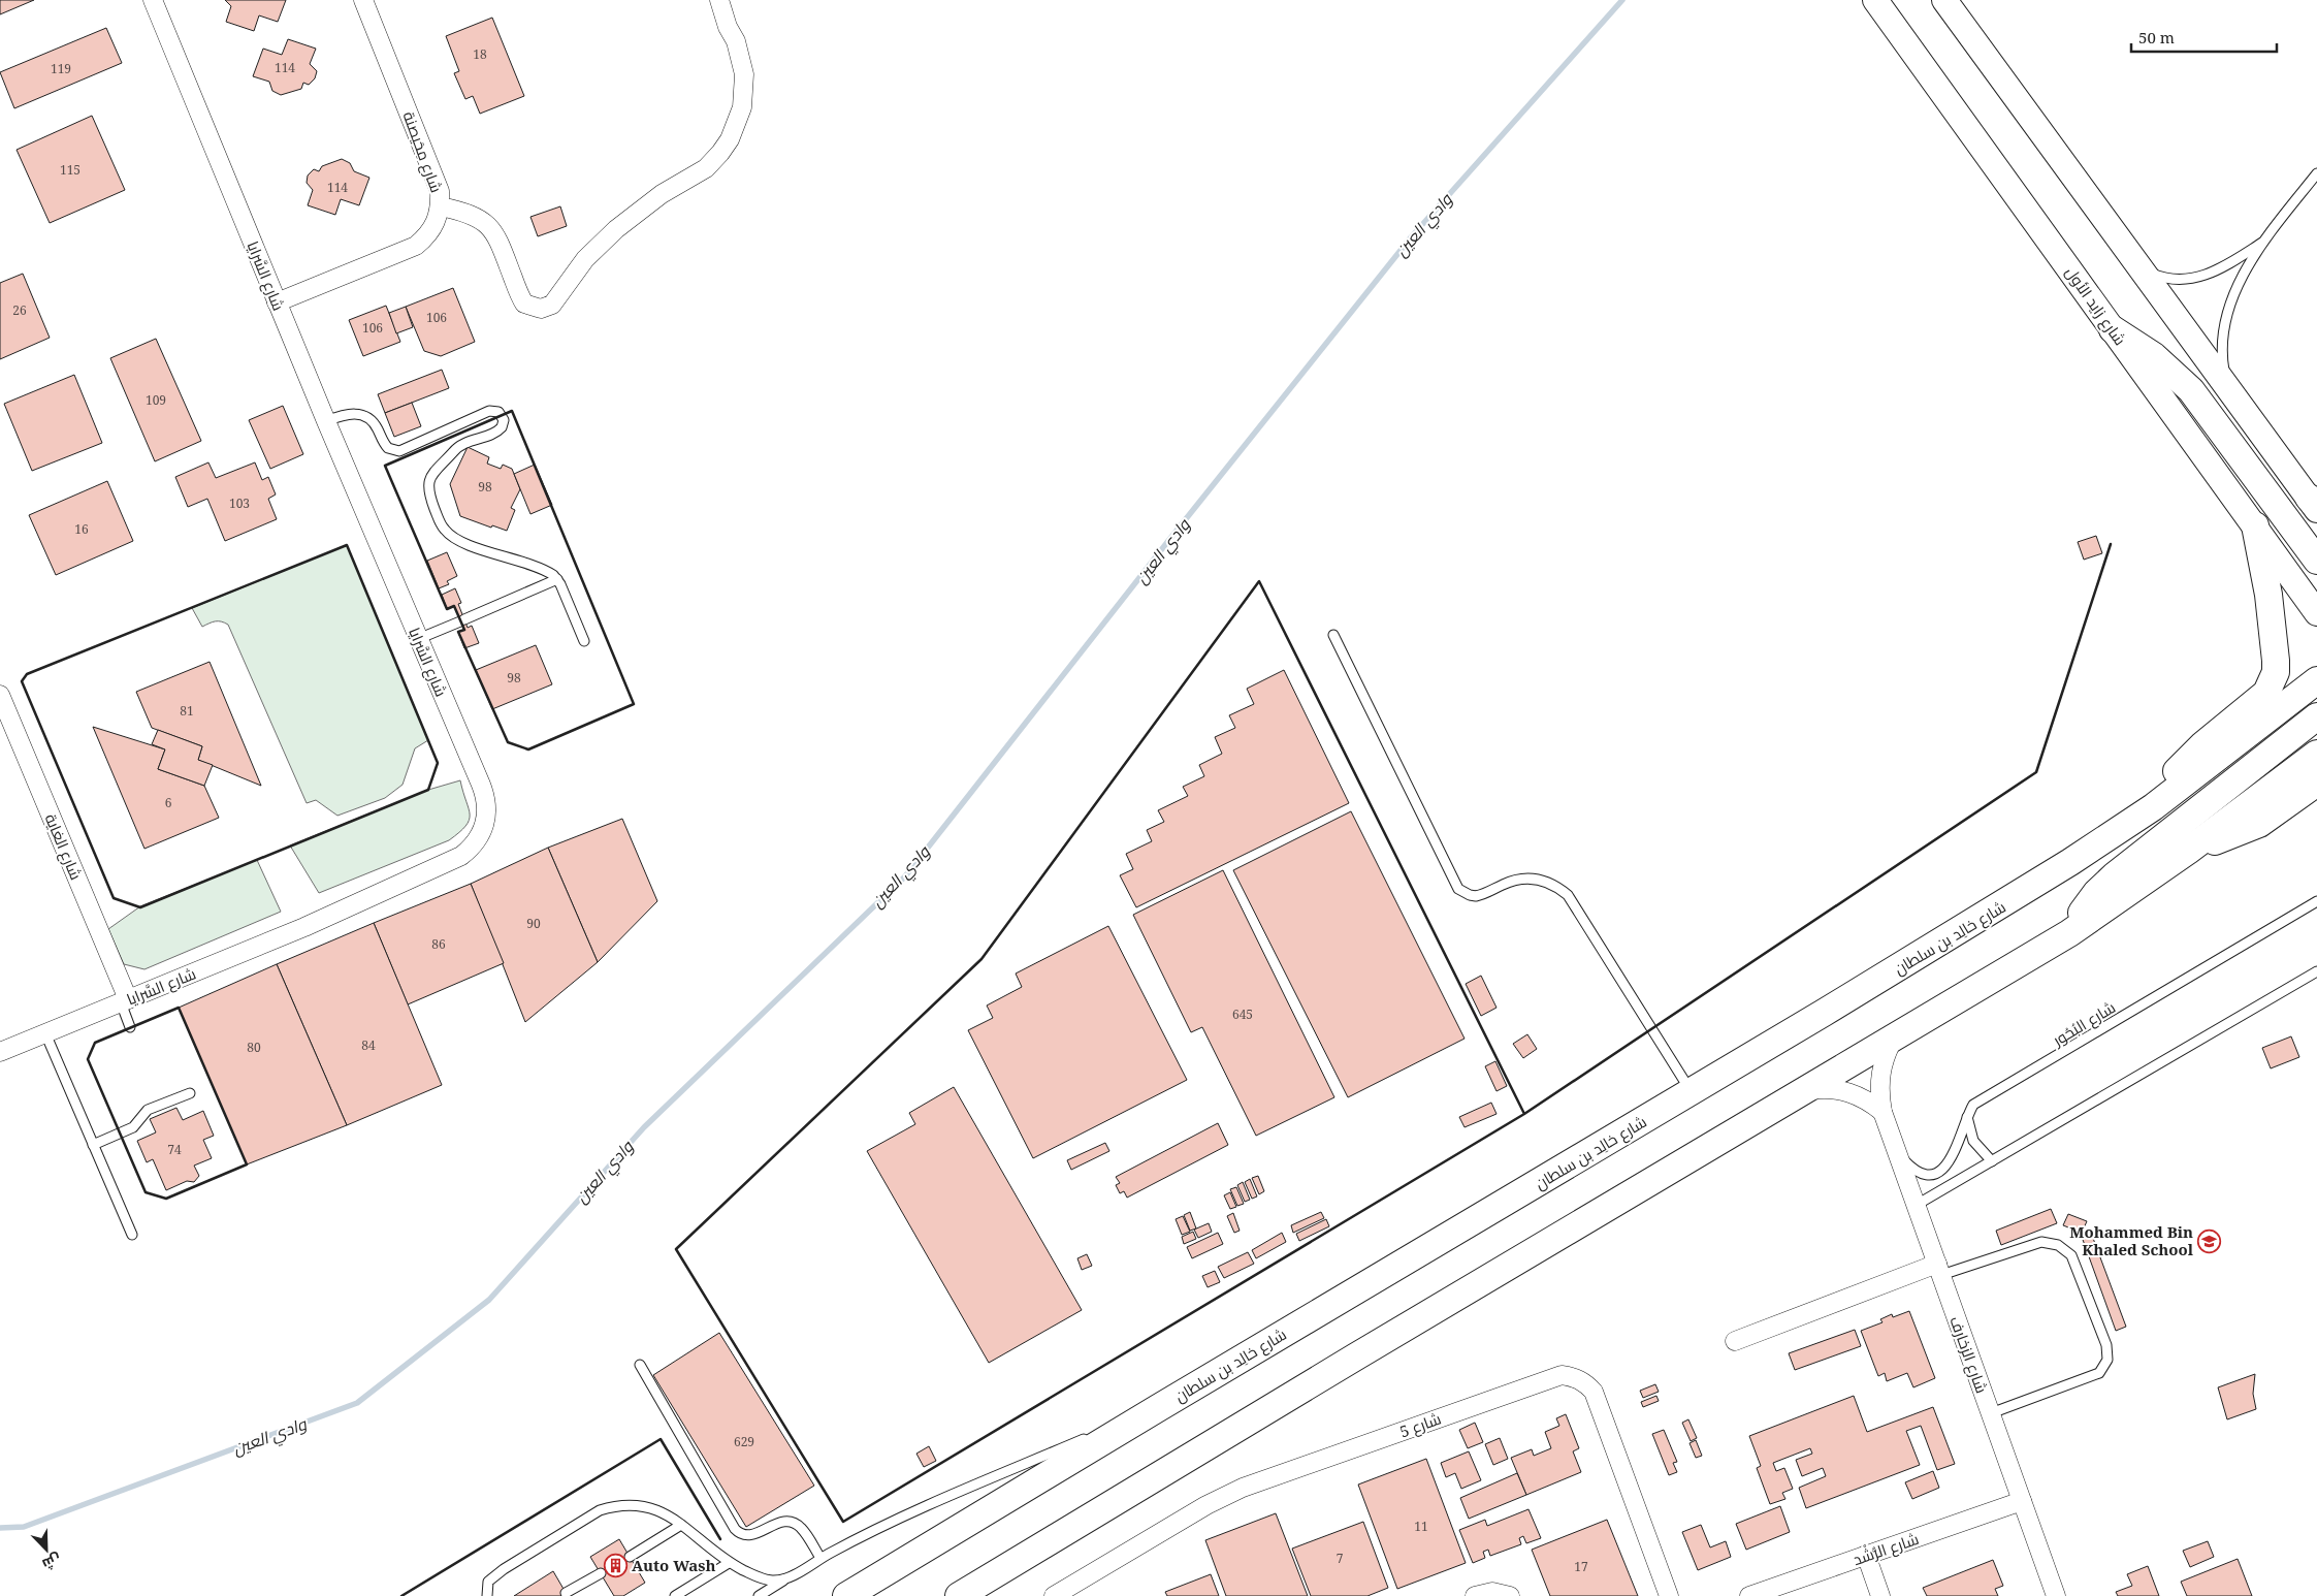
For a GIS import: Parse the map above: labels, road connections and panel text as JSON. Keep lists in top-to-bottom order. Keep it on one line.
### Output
{"streets":{"main road":["شارع زايد الأول","شارع خالِد بن سلطان"],"street":["شارع مِحَيصنة","شارع السَّرايا","شارع الغاية","شارع الزخارف","شارع 5","شارع الرُّشْد"],"lane":["شارع البُحُور"]},"crossings":[["شارع مِحَيصنة","شارع السَّرايا"],["شارع السَّرايا","شارع الغاية"],["شارع البُحُور","شارع الزخارف"],["شارع الزخارف","شارع الرُّشْد"]],"water":["وادي العين"],"places":{"school or university":["Mohammed Bin Khaled School"],"building":["Auto Wash"]},"house_numbers":["18","114","119","115","114","26","106","106","109","98","103","16","98","81","6","90","86","645","84","80","74","629","11","7","17"],"scale_bar":"50 m","north":"bottom right"}
